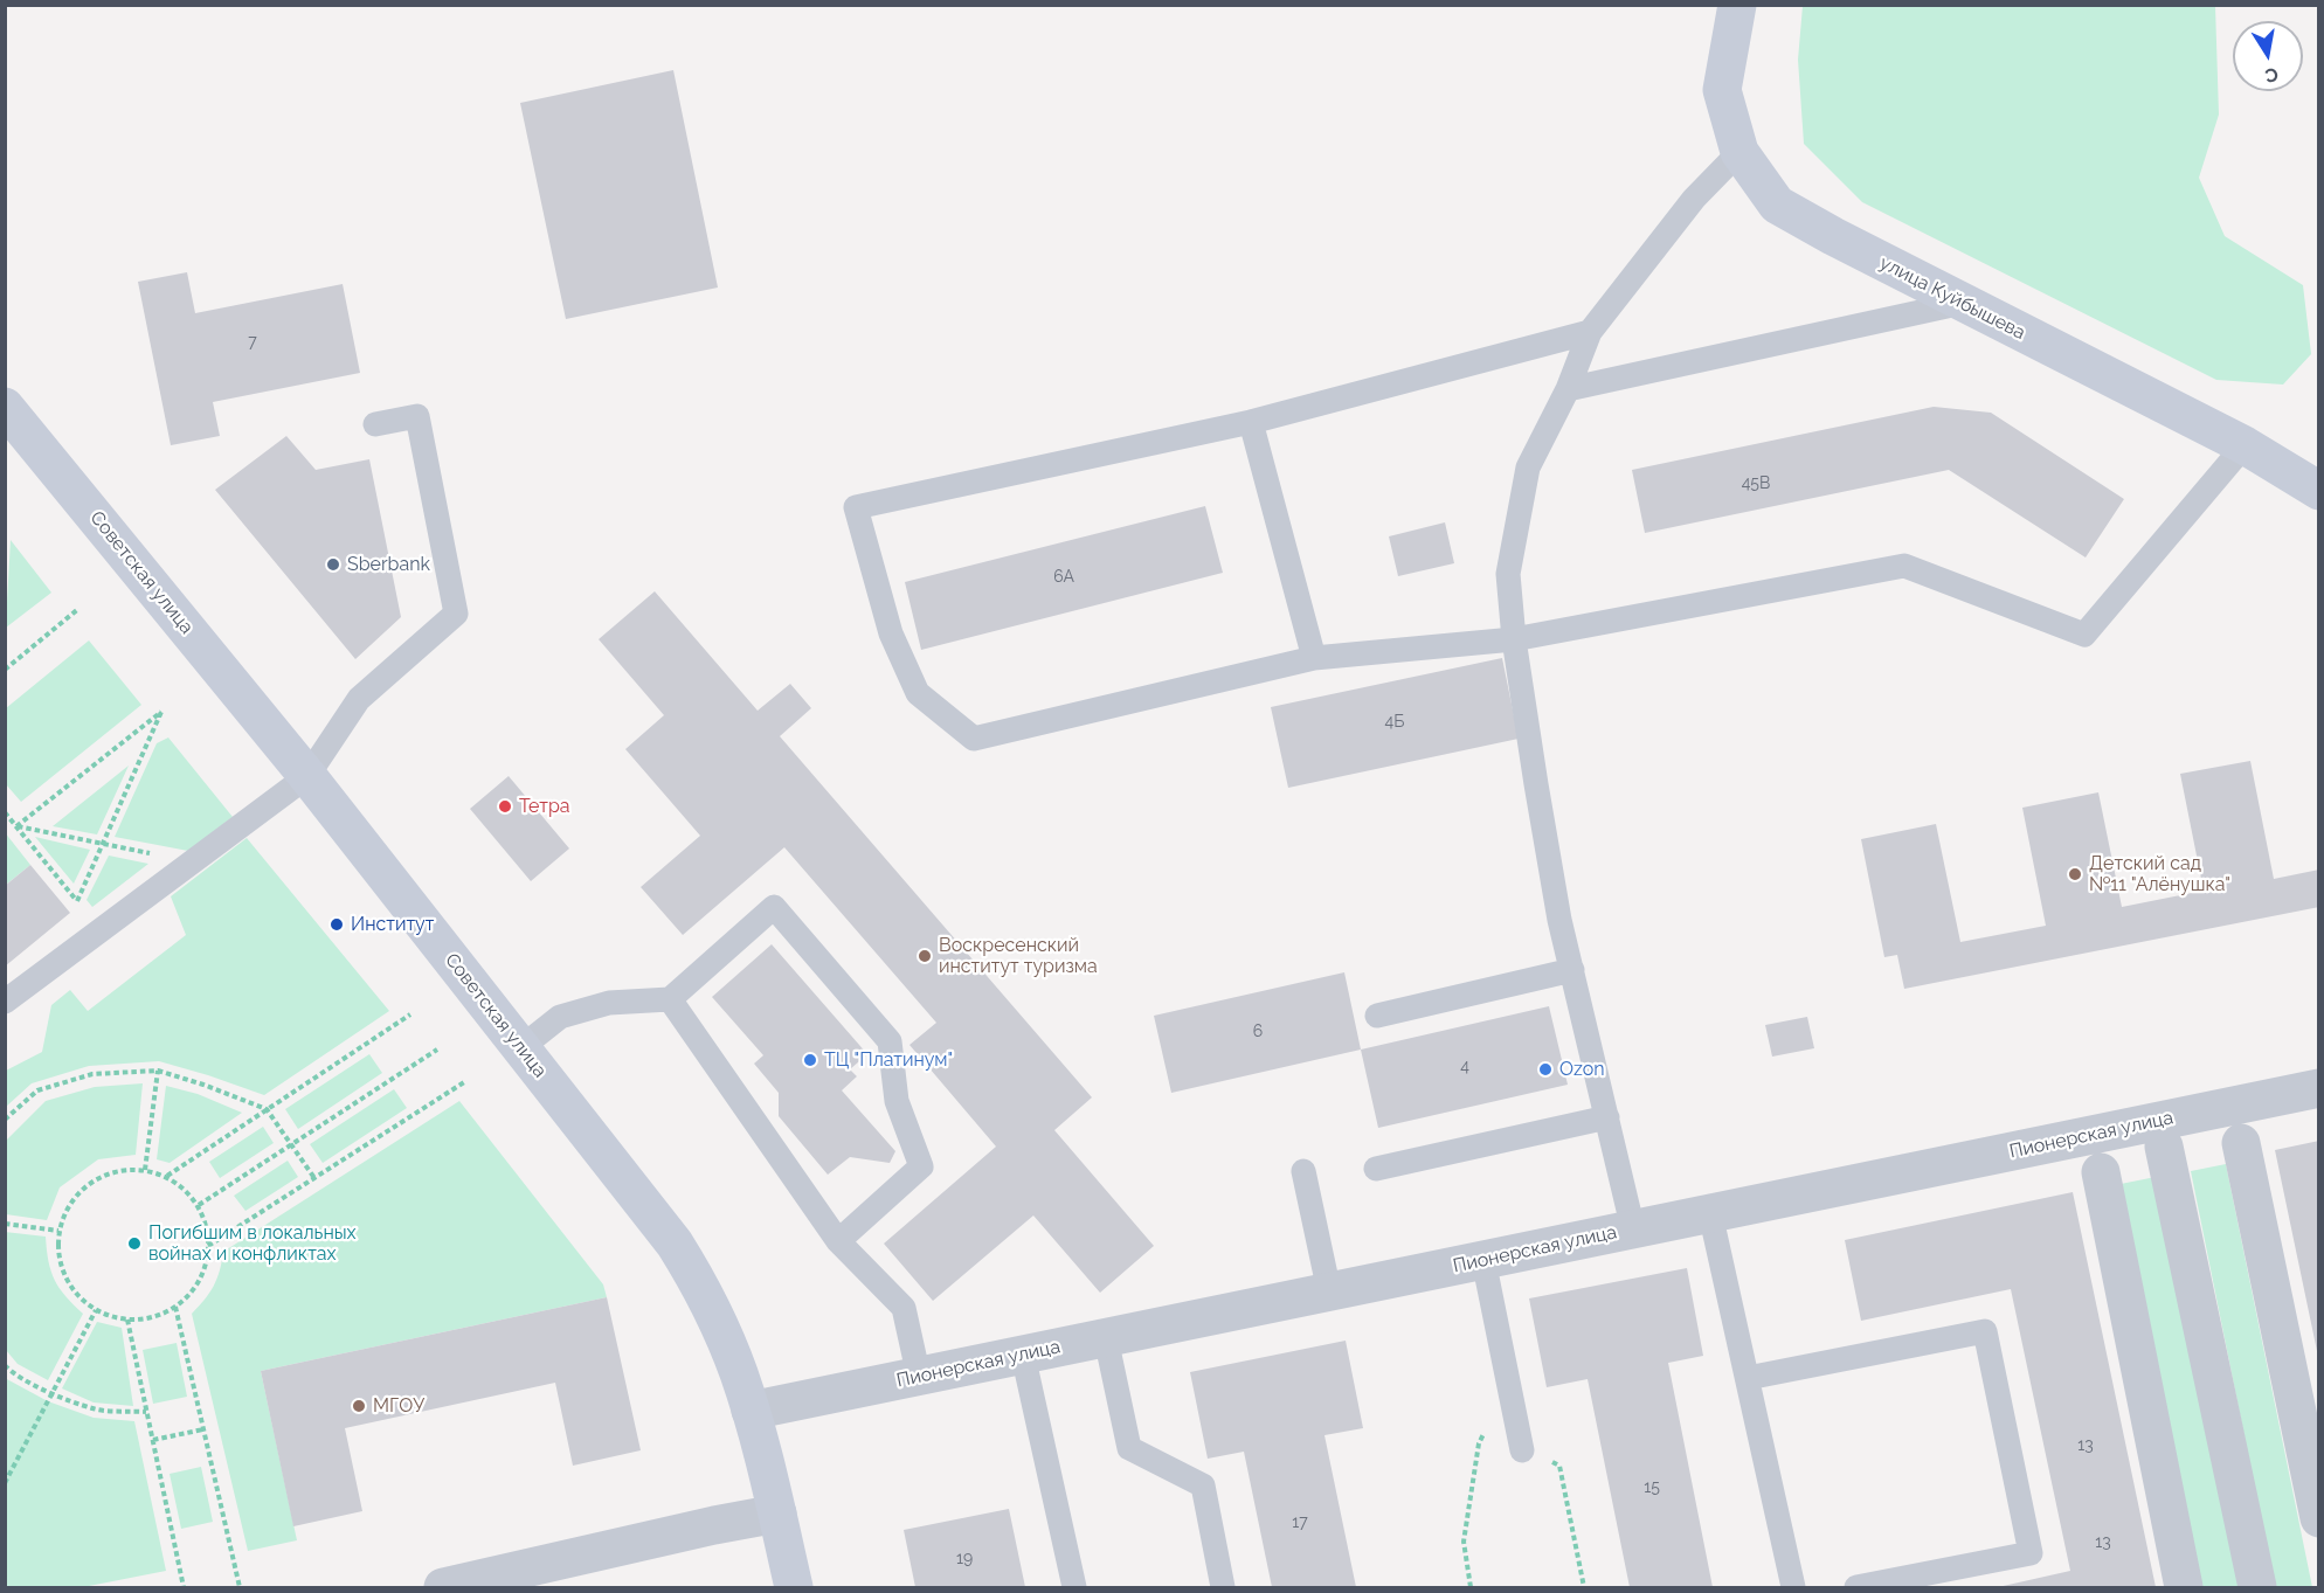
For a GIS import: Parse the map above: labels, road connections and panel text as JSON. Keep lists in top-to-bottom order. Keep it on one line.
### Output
{"streets":{"street":["улица Куйбышева","Советская улица","Пионерская улица"]},"crossings":[["Советская улица","Пионерская улица"]],"places":["Sberbank","Тетра","Детский сад №11 \"Алёнушка\"","Институт","Воскресенский институт туризма","ТЦ \"Платинум\"","Ozon","Погибшим в локальных войнах и конфликтах","МГОУ"],"house_numbers":["7","45В","6А","4Б","6","4","13","15","17","13","19"],"north":"bottom"}
